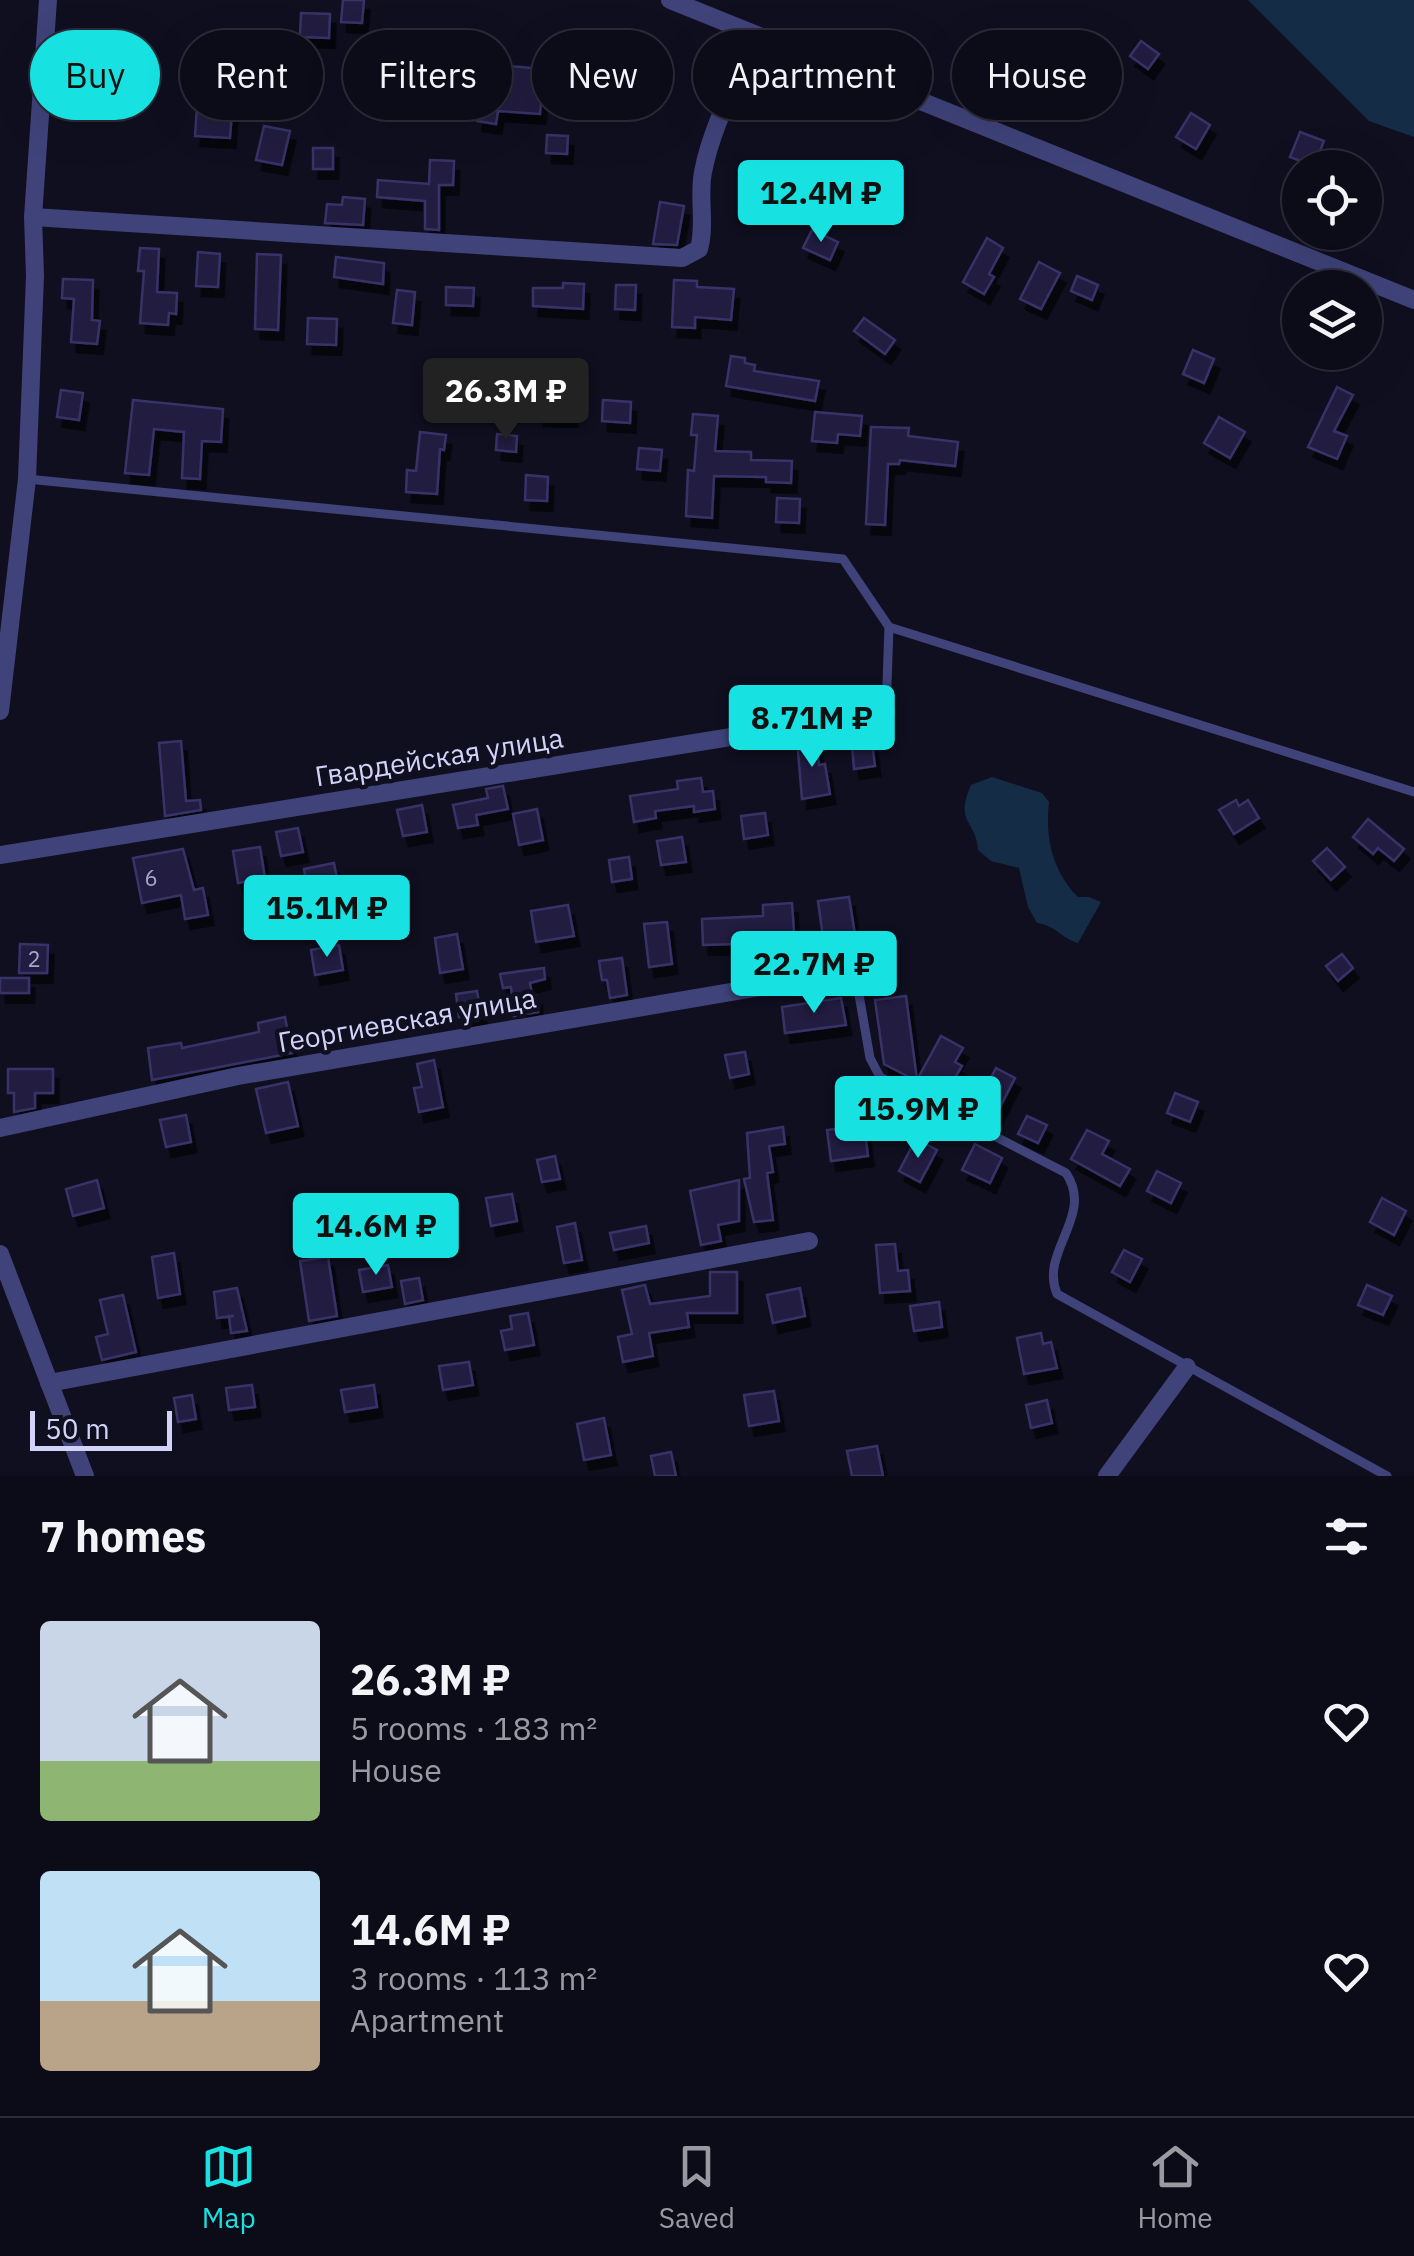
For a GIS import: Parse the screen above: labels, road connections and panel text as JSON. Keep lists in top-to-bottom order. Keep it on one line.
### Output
{"streets":{"street":["Гвардейская улица","Георгиевская улица"]},"house_numbers":["6","2"],"scale_bar":"50 m","page":{"chip":["Buy","Rent","Filters","New","Apartment","House"],"price":["12.4M ₽","26.3M ₽","8.71M ₽","15.1M ₽","22.7M ₽","15.9M ₽","14.6M ₽"],"scale":"50 m","heading":"7 homes","list":[{"name":"26.3M ₽","note":"5 rooms · 183 m² · House"},{"name":"14.6M ₽","note":"3 rooms · 113 m² · Apartment"}],"tabs":["Map","Saved","Home"]}}
